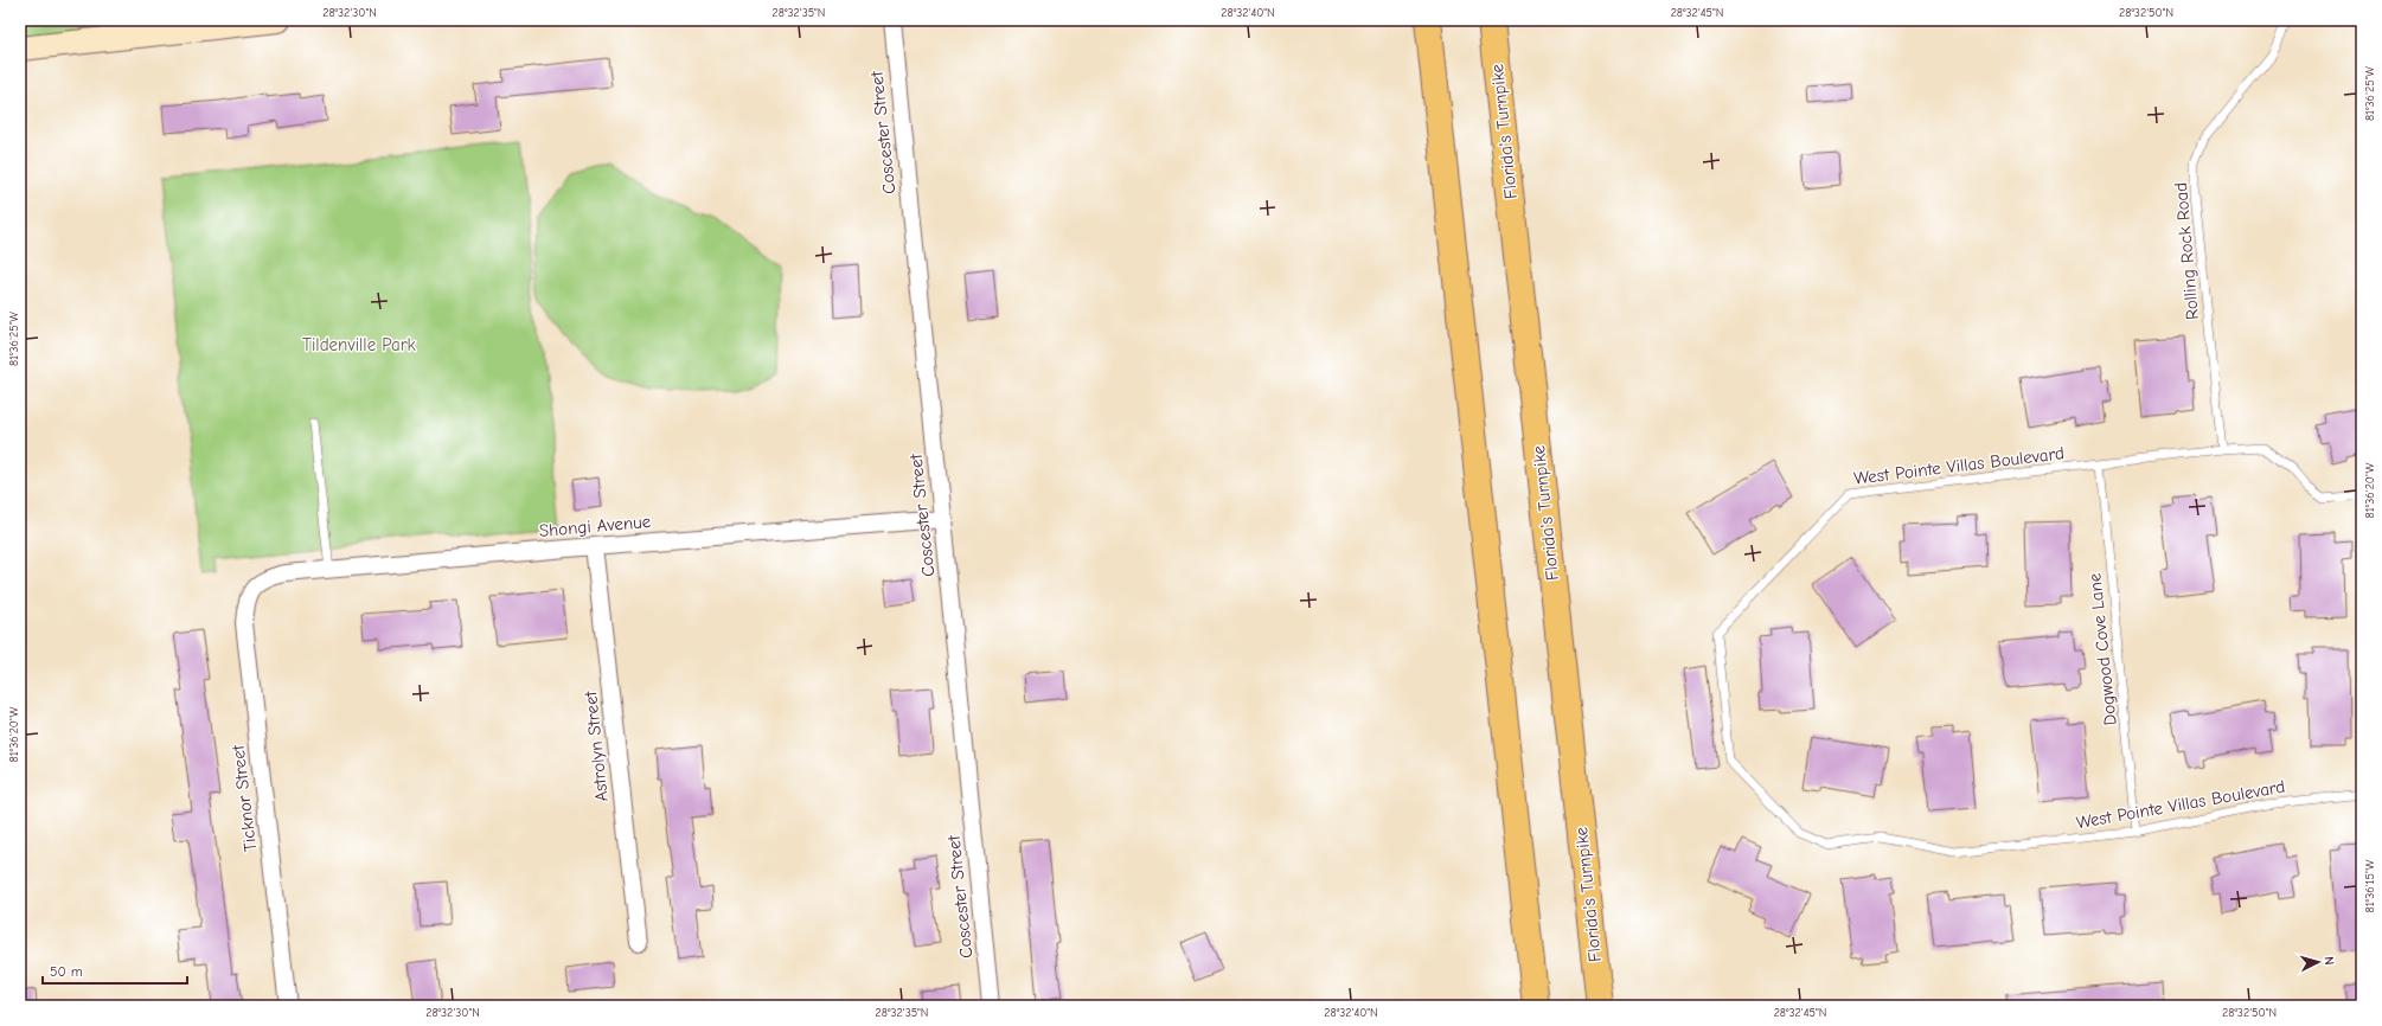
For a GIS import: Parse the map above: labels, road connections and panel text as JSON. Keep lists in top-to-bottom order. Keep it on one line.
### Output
{"streets":{"highway":["Florida's Turnpike"],"street":["Coscester Street","Shongi Avenue","Astrolyn Street","Ticknor Street"],"lane":["Rolling Rock Road","West Pointe Villas Boulevard","Dogwood Cove Lane"]},"crossings":[["Coscester Street","Shongi Avenue"],["Rolling Rock Road","West Pointe Villas Boulevard"],["West Pointe Villas Boulevard","Dogwood Cove Lane"],["Shongi Avenue","Astrolyn Street"],["Shongi Avenue","Ticknor Street"]],"parks":["Tildenville Park"],"scale_bar":"50 m","north":"right","coordinates":["28°32'30\"N","28°32'35\"N","28°32'40\"N","28°32'45\"N","28°32'50\"N","81°36'25\"W","81°36'20\"W","81°36'15\"W"]}
